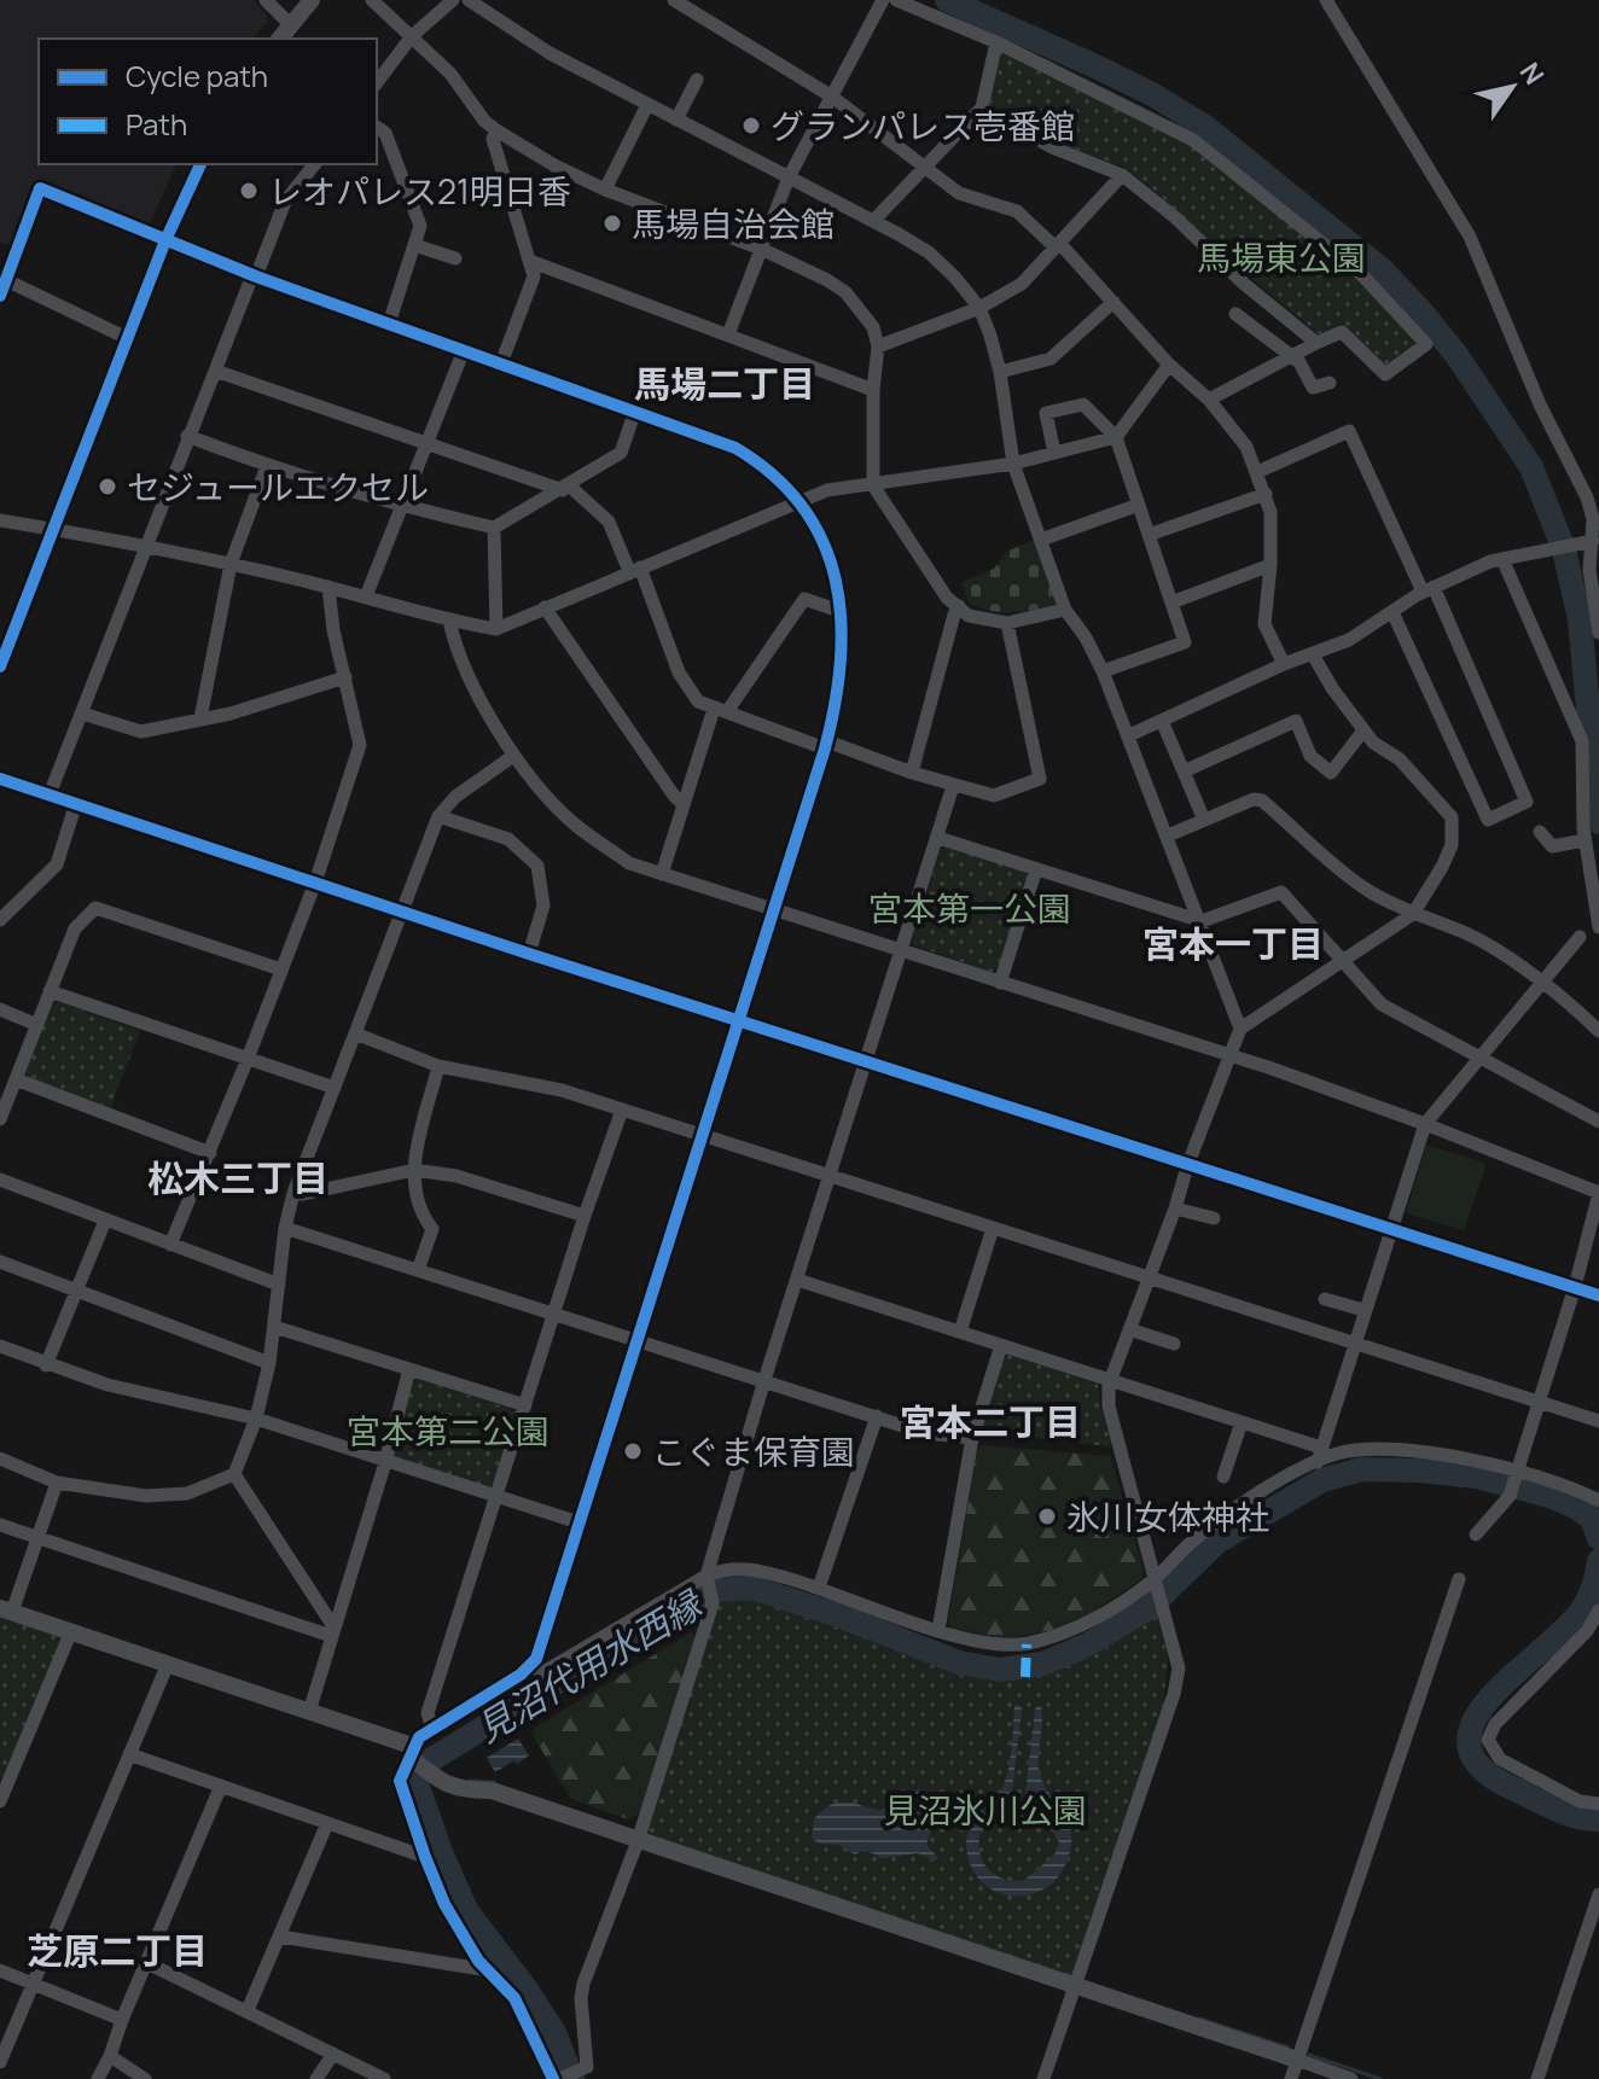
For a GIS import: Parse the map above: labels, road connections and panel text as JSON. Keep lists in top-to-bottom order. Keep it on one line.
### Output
{"districts":["馬場二丁目","宮本一丁目","松木三丁目","宮本二丁目","芝原二丁目"],"water":["見沼代用水西縁"],"parks":["馬場東公園","宮本第一公園","宮本第二公園","見沼氷川公園"],"places":["グランパレス壱番館","レオパレス21明日香","馬場自治会館","セジュールエクセル","こぐま保育園","氷川女体神社"],"legend":["Cycle path","Path"],"north":"top right"}
